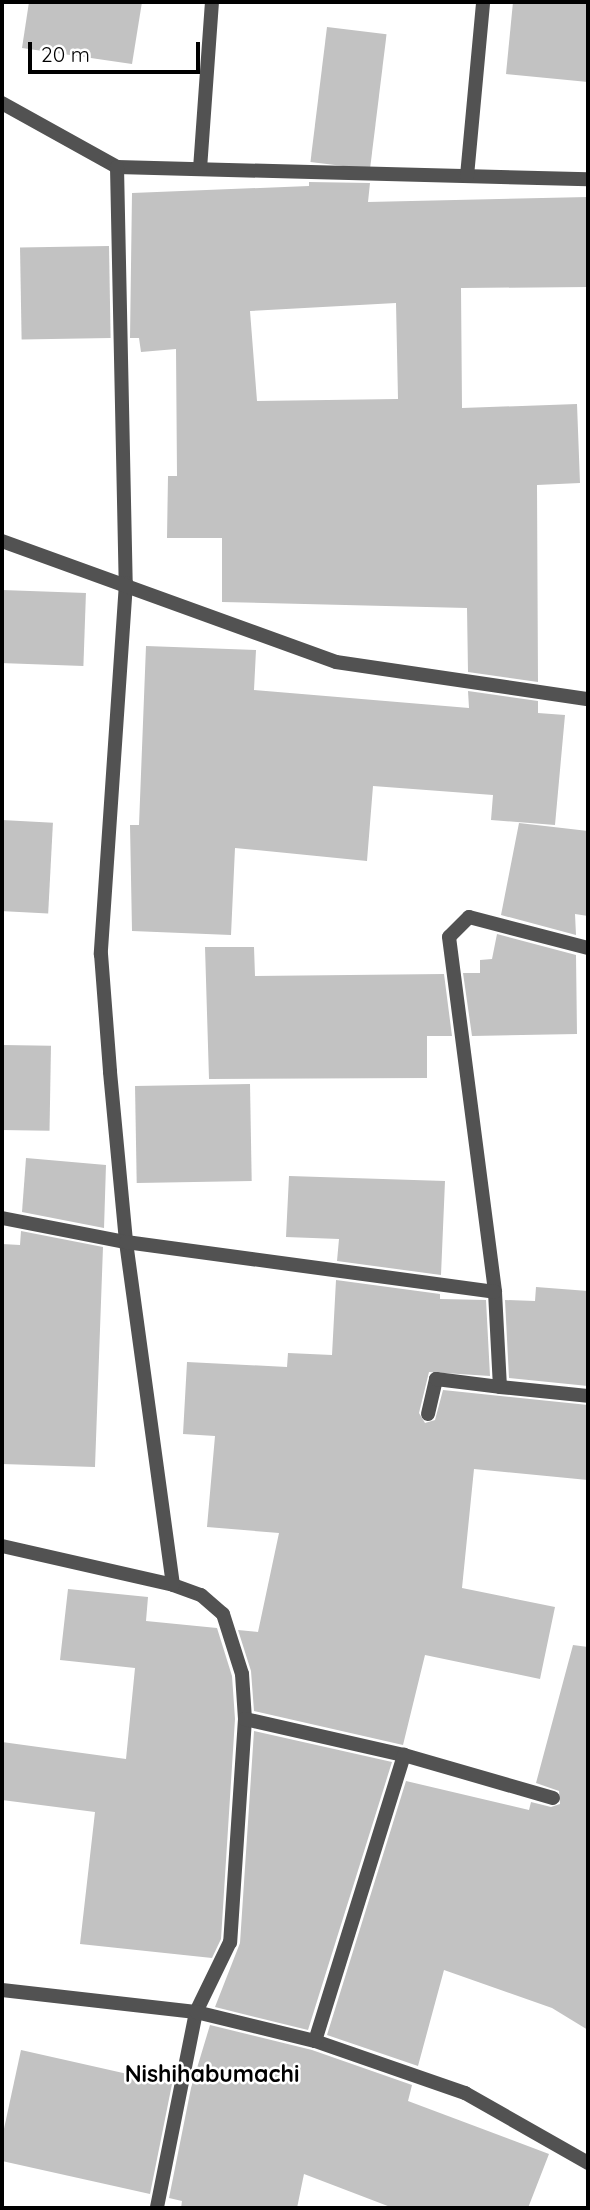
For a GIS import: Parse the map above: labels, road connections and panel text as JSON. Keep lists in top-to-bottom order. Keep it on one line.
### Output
{"districts":["Nishihabumachi"],"scale_bar":"20 m"}
